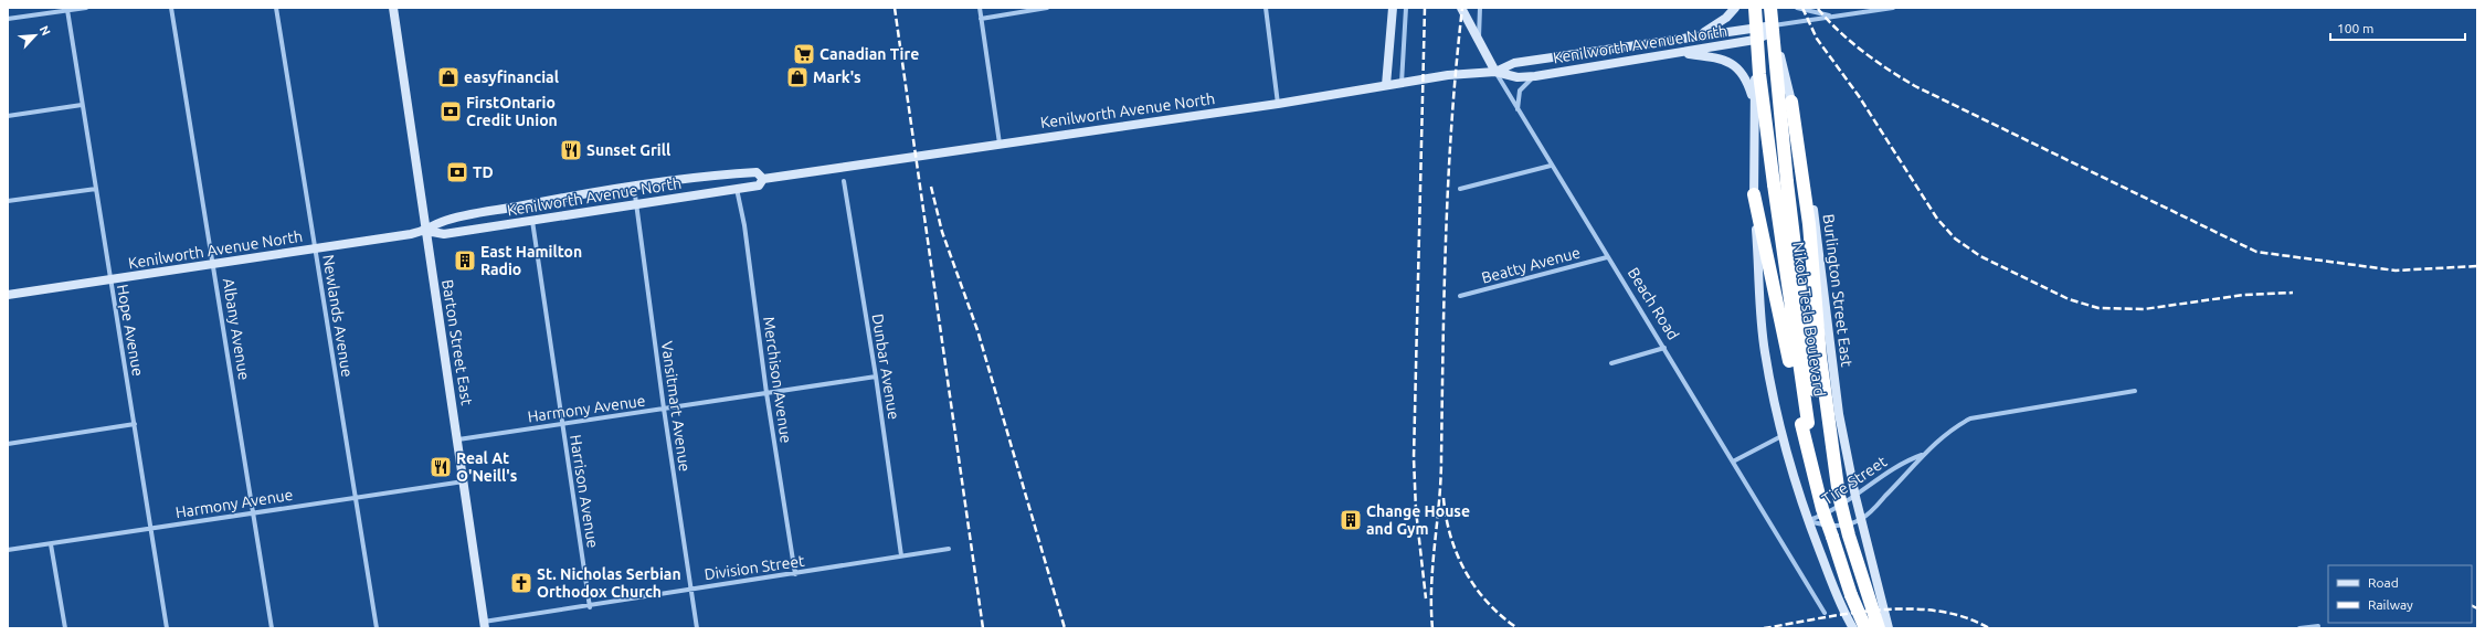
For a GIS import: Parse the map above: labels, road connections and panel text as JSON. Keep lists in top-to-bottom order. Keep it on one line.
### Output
{"streets":{"highway":["Nikola Tesla Boulevard"],"main road":["Kenilworth Avenue North","Burlington Street East","Beach Road","Barton Street East"],"street":["Beatty Avenue","Newlands Avenue","Albany Avenue","Hope Avenue","Dunbar Avenue","Merchison Avenue","Vansitmart Avenue","Harmony Avenue","Tire Street","Harrison Avenue","Division Street"]},"crossings":[["Kenilworth Avenue North","Burlington Street East"],["Kenilworth Avenue North","Beach Road"],["Kenilworth Avenue North","Newlands Avenue"],["Kenilworth Avenue North","Albany Avenue"],["Kenilworth Avenue North","Hope Avenue"],["Kenilworth Avenue North","Barton Street East"],["Kenilworth Avenue North","Merchison Avenue"],["Kenilworth Avenue North","Vansitmart Avenue"],["Kenilworth Avenue North","Harrison Avenue"],["Beatty Avenue","Beach Road"],["Burlington Street East","Nikola Tesla Boulevard"],["Burlington Street East","Tire Street"],["Newlands Avenue","Harmony Avenue"],["Albany Avenue","Harmony Avenue"],["Hope Avenue","Harmony Avenue"],["Barton Street East","Harmony Avenue"],["Barton Street East","Division Street"],["Dunbar Avenue","Harmony Avenue"],["Dunbar Avenue","Division Street"],["Merchison Avenue","Harmony Avenue"],["Merchison Avenue","Division Street"],["Vansitmart Avenue","Harmony Avenue"],["Vansitmart Avenue","Division Street"],["Harmony Avenue","Harrison Avenue"],["Harrison Avenue","Division Street"]],"places":{"supermarket":["Canadian Tire"],"shop":["easyfinancial","Mark's"],"bank":["FirstOntario Credit Union","TD"],"restaurant":["Sunset Grill","Real At O'Neill's"],"building":["East Hamilton Radio","Change House and Gym"],"church":["St. Nicholas Serbian Orthodox Church"]},"legend":["Road","Railway"],"scale_bar":"100 m","north":"top right"}
